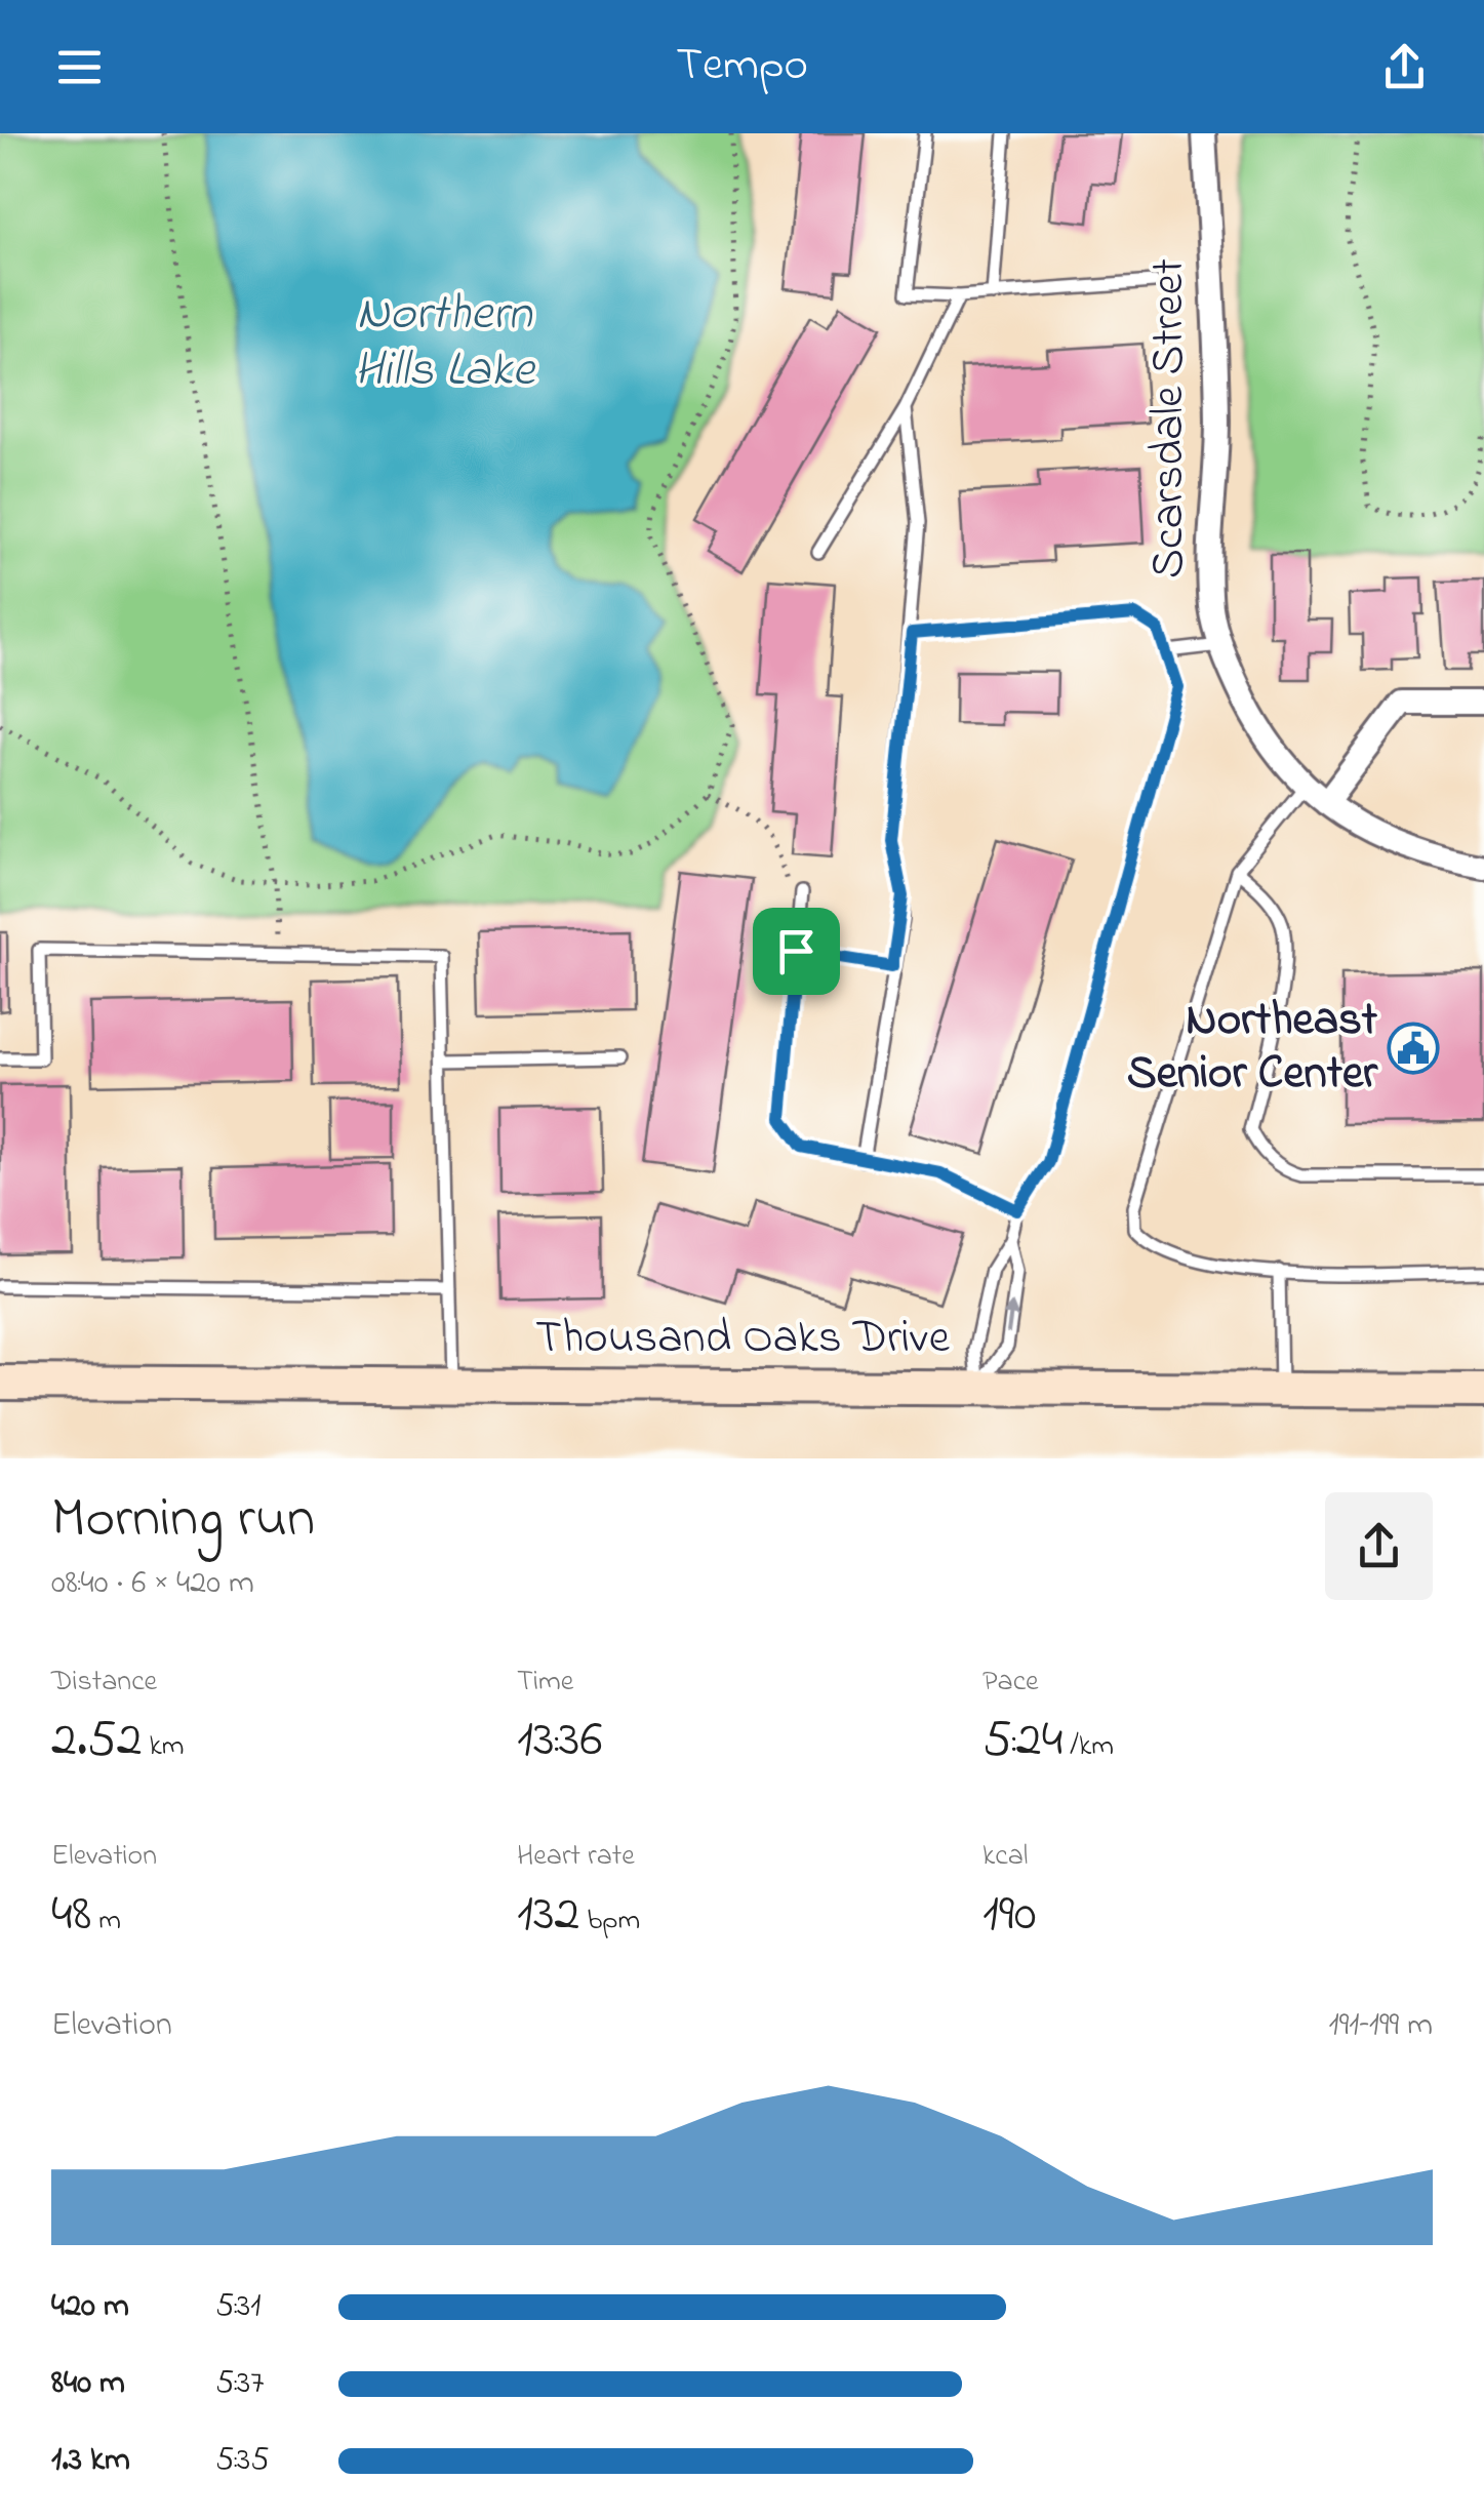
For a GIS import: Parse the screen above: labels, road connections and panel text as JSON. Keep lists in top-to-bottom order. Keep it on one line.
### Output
{"streets":{"main road":["Thousand Oaks Drive"],"street":["Scarsdale Street"]},"water":["Northern Hills Lake"],"places":{"public building":["Northeast Senior Center"]},"page":{"header":"Tempo","heading":["Morning run","08:40 · 6 × 420 m"],"stats":[["Distance","2.52 km"],["Time","13:36"],["Pace","5:24 /km"],["Elevation","48 m"],["Heart rate","132 bpm"],["kcal","190"]],"chart":["Elevation","191–199 m"],"list":[{"name":"420 m","note":"5:31"},{"name":"840 m","note":"5:37"},{"name":"1.3 km","note":"5:35"}]}}
